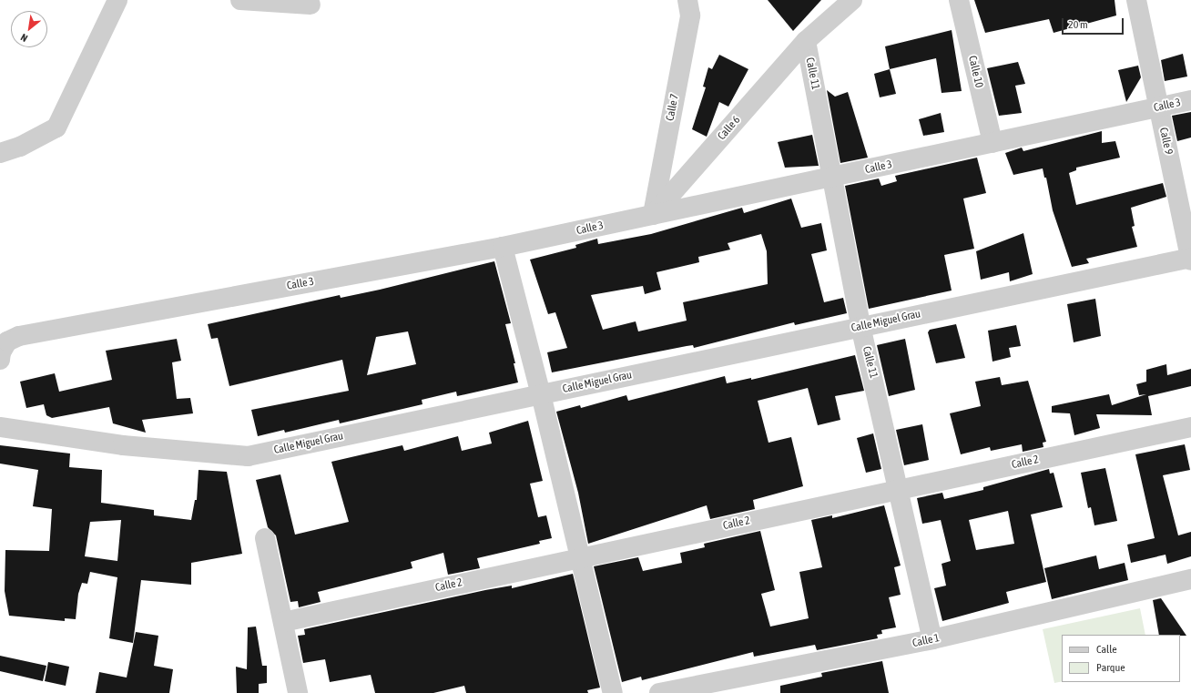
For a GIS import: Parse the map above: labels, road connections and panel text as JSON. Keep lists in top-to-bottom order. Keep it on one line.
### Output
{"streets":{"street":["Calle 10","Calle 11","Calle 3","Calle 7","Calle 6","Calle 9","Calle Miguel Grau","Calle 2","Calle 1"]},"crossings":[["Calle 10","Calle 3"],["Calle 11","Calle 3"],["Calle 11","Calle 6"],["Calle 11","Calle Miguel Grau"],["Calle 11","Calle 2"],["Calle 11","Calle 1"],["Calle 3","Calle 7"],["Calle 3","Calle 6"],["Calle 3","Calle 9"],["Calle 7","Calle 6"],["Calle 9","Calle Miguel Grau"]],"legend":["Calle","Parque"],"scale_bar":"20 m","north":"bottom left"}
